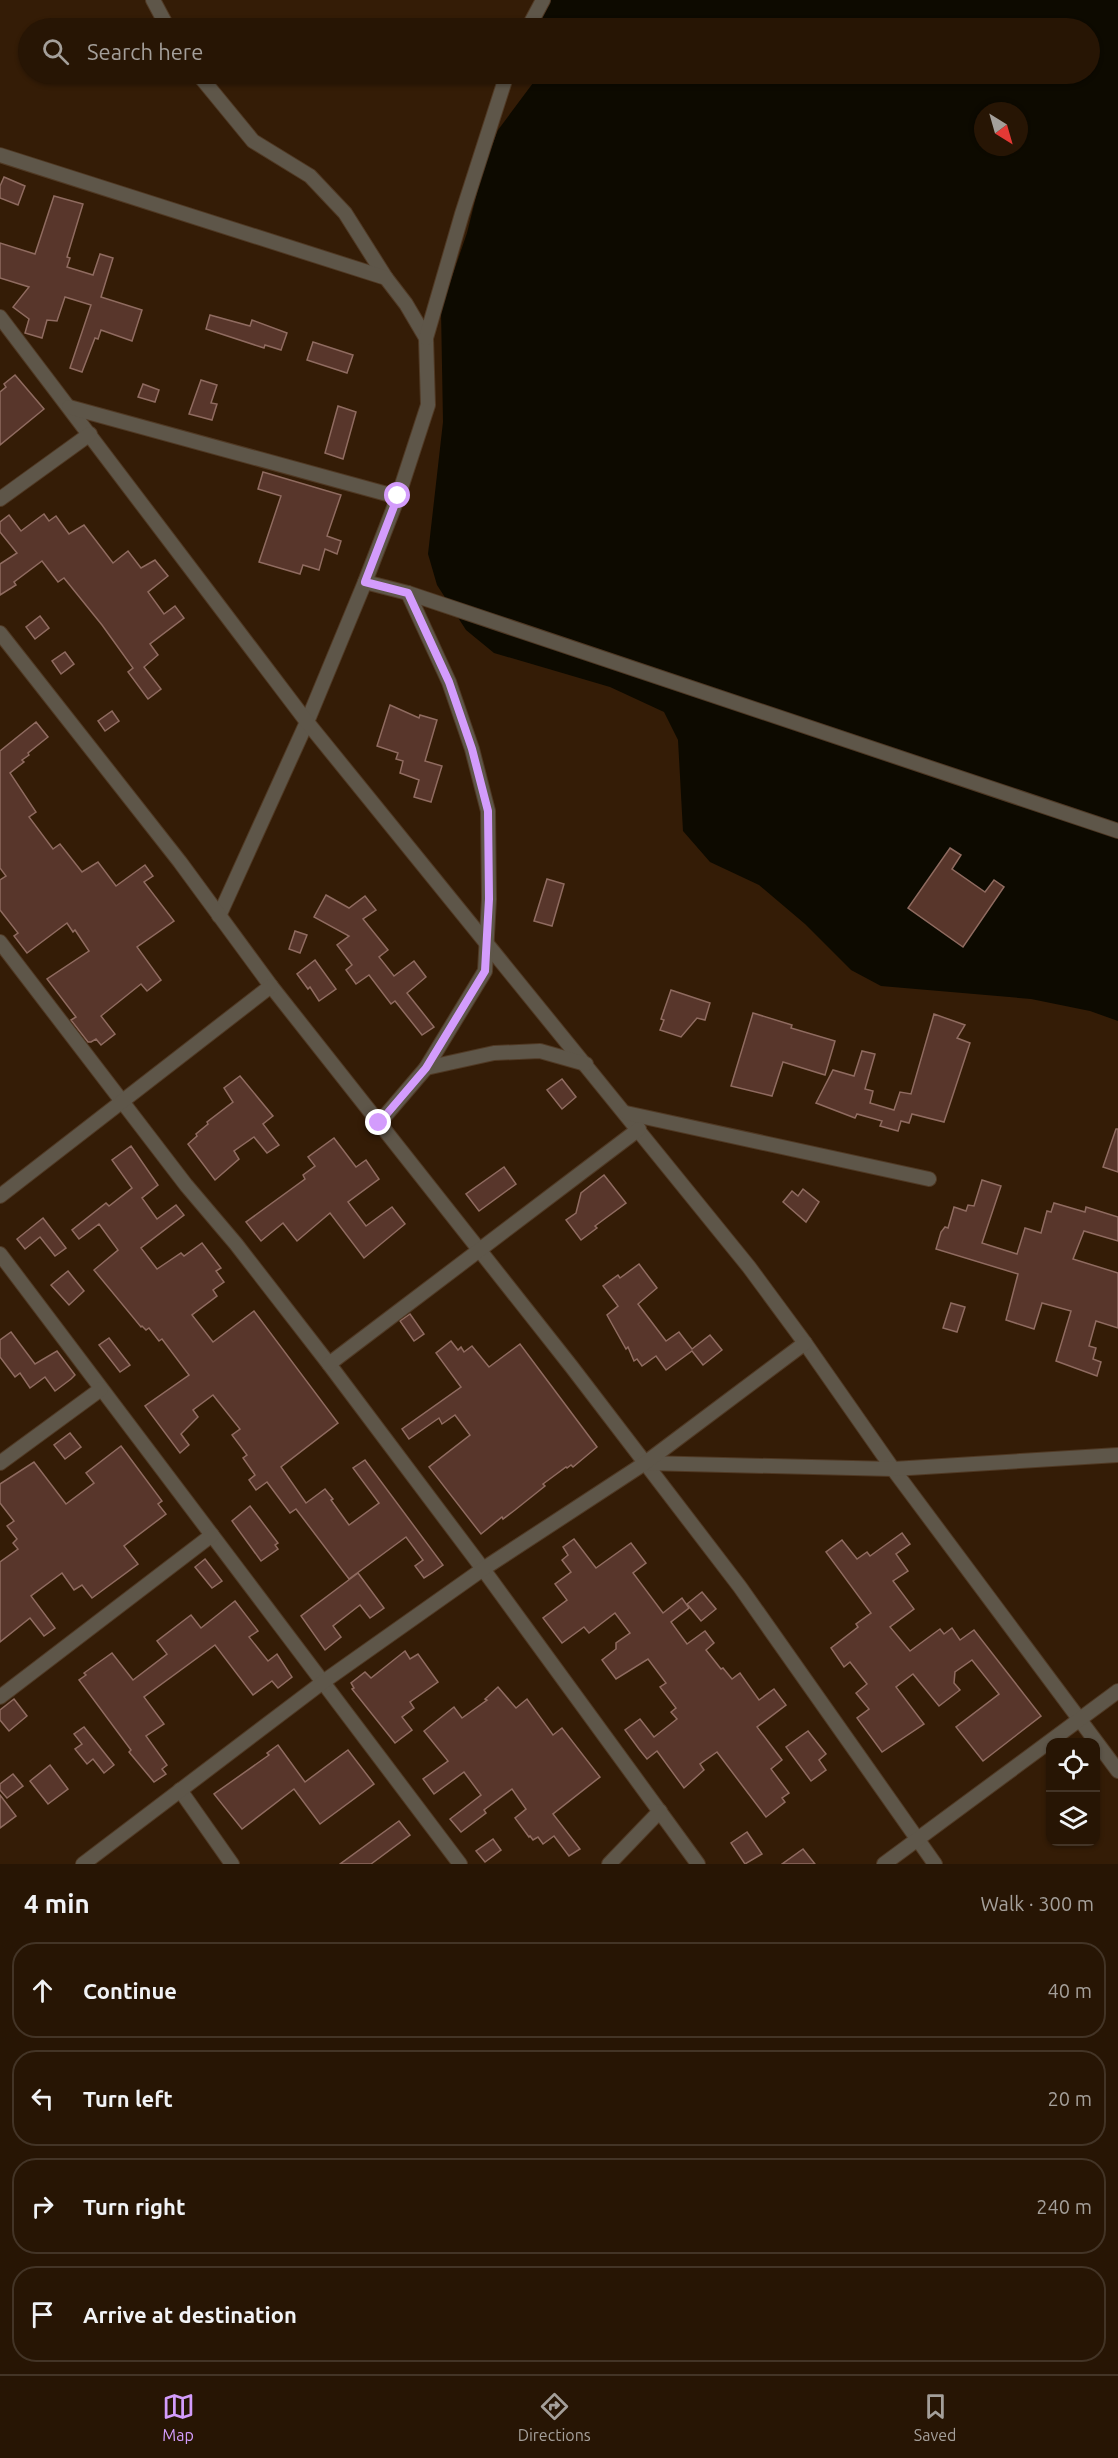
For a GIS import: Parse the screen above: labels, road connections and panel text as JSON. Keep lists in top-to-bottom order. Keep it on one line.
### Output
{"north":"bottom right","page":{"search":"Search here","heading":["4 min","Walk · 300 m"],"list":[["Continue","40 m"],["Turn left","20 m"],["Turn right","240 m"],"Arrive at destination"],"nav":["Map","Directions","Saved"]}}
